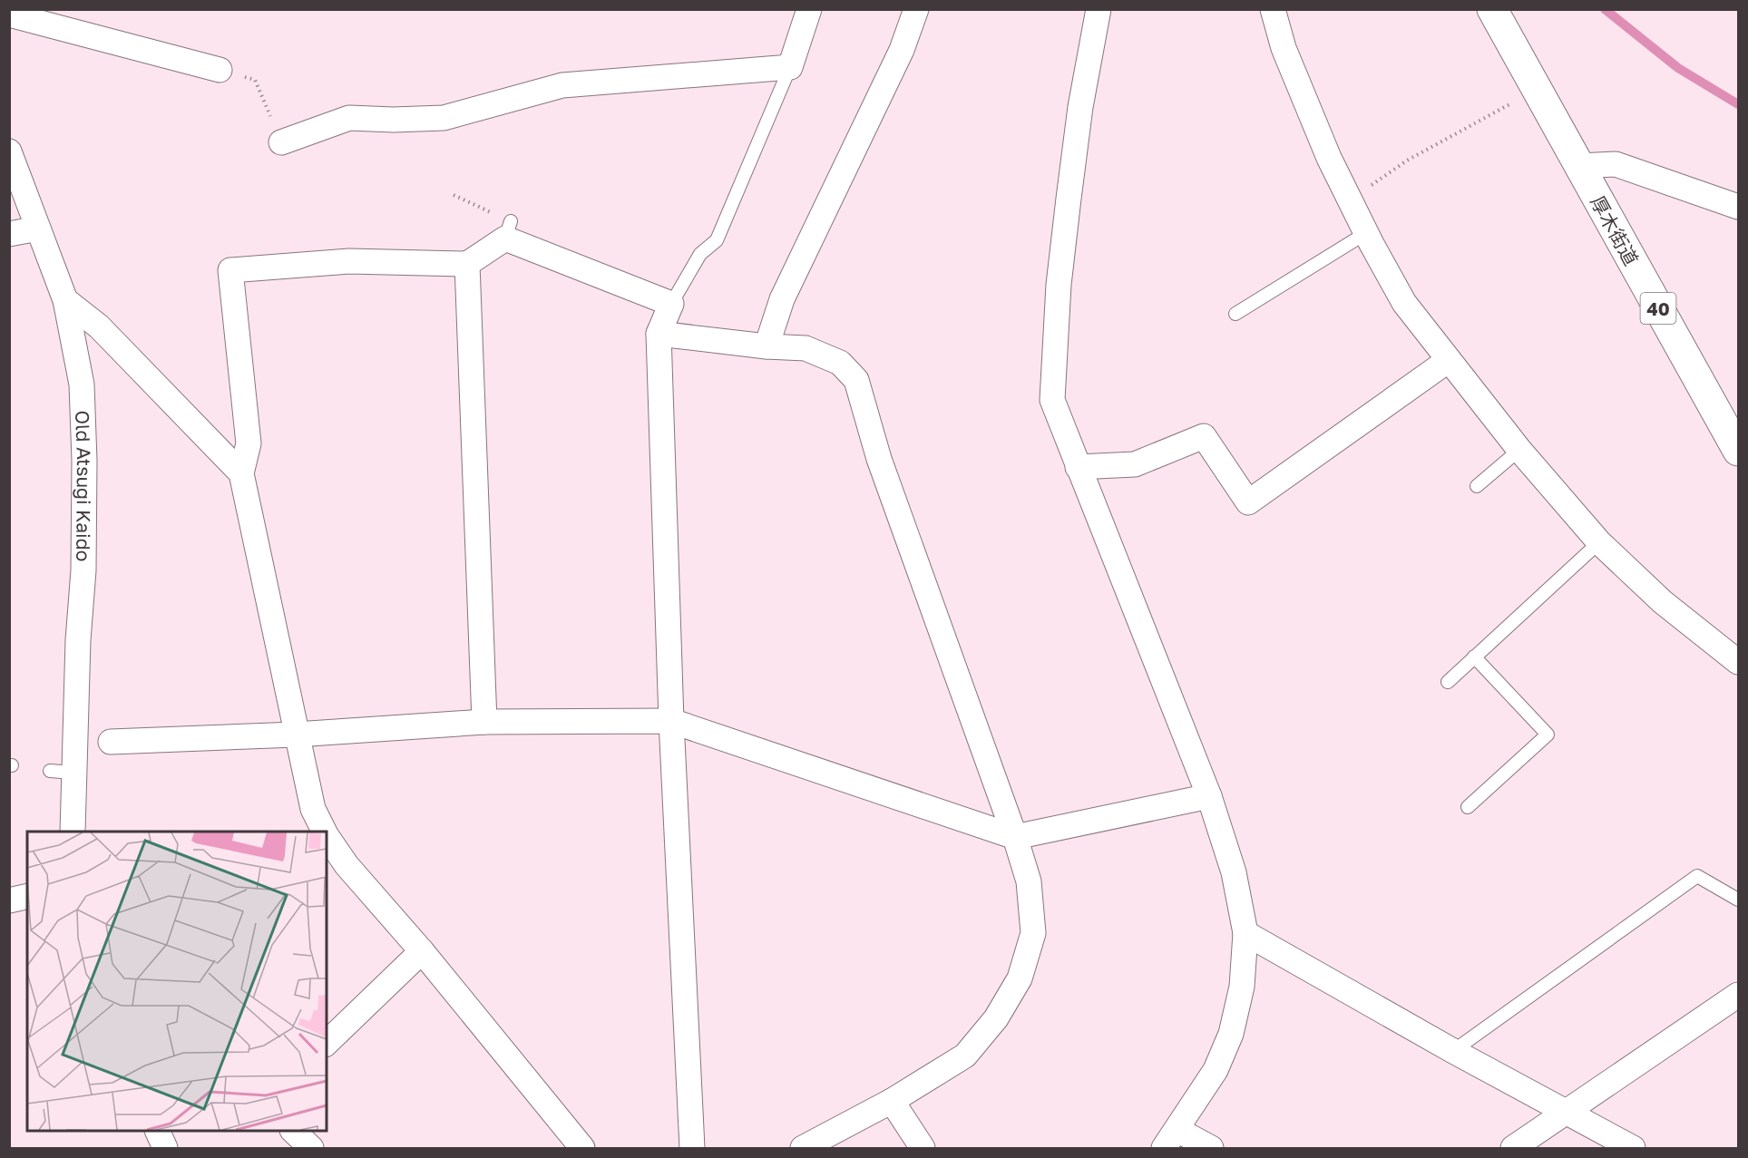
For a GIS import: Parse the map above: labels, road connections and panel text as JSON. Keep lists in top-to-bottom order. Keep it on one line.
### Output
{"streets":{"main road":["厚木街道","40"],"street":["Old Atsugi Kaido"]}}
